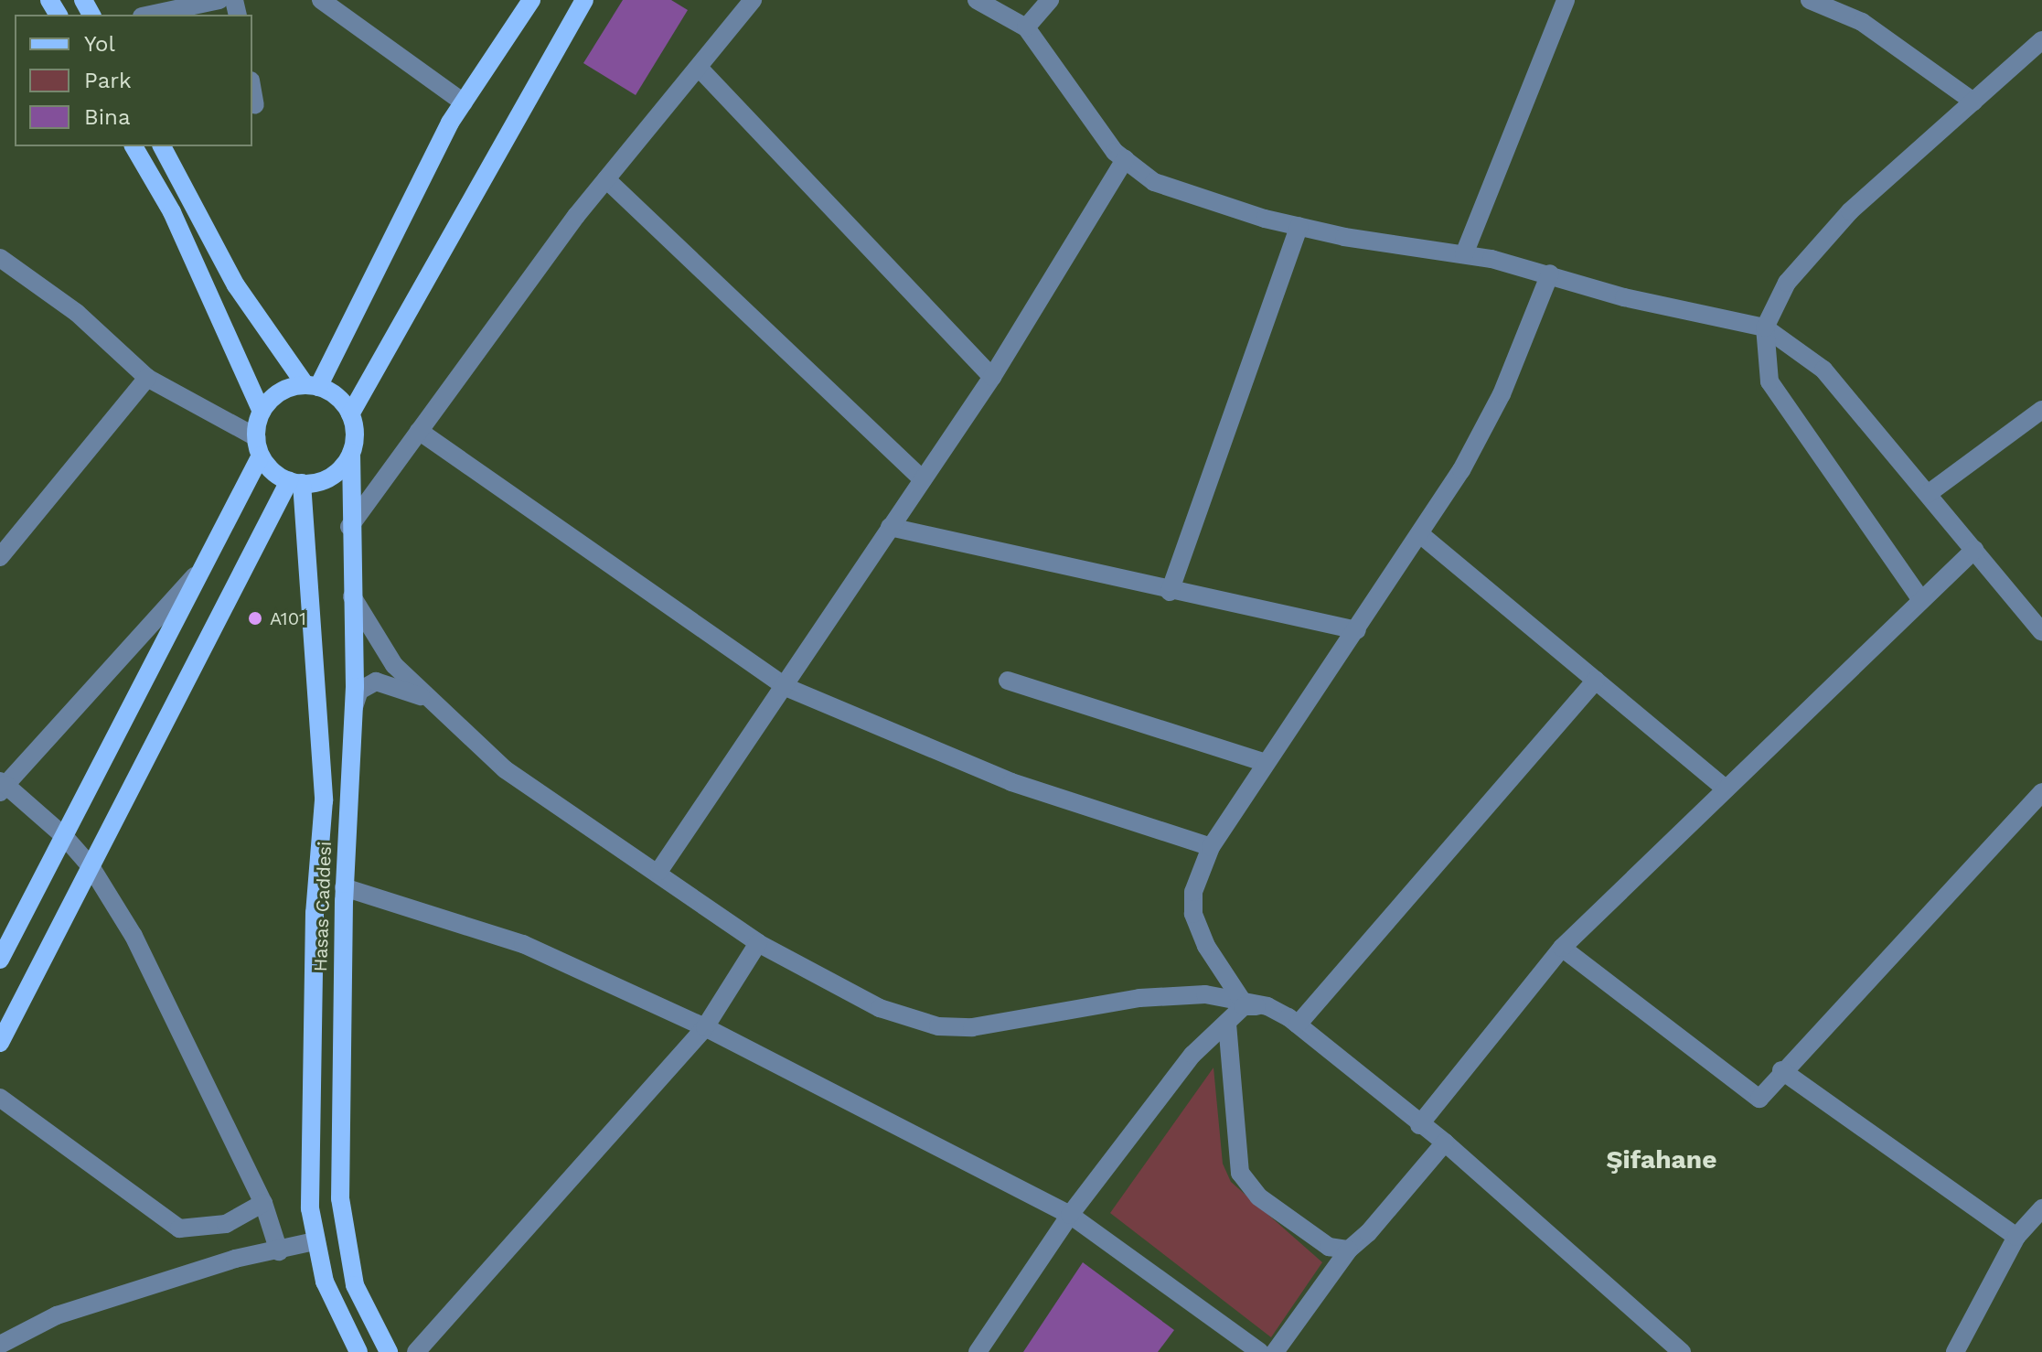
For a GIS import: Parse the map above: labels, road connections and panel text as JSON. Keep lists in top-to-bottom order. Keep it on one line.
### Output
{"streets":{"main road":["Hasas Caddesi"]},"districts":["Şifahane"],"places":["A101"],"legend":["Yol","Park","Bina"]}
